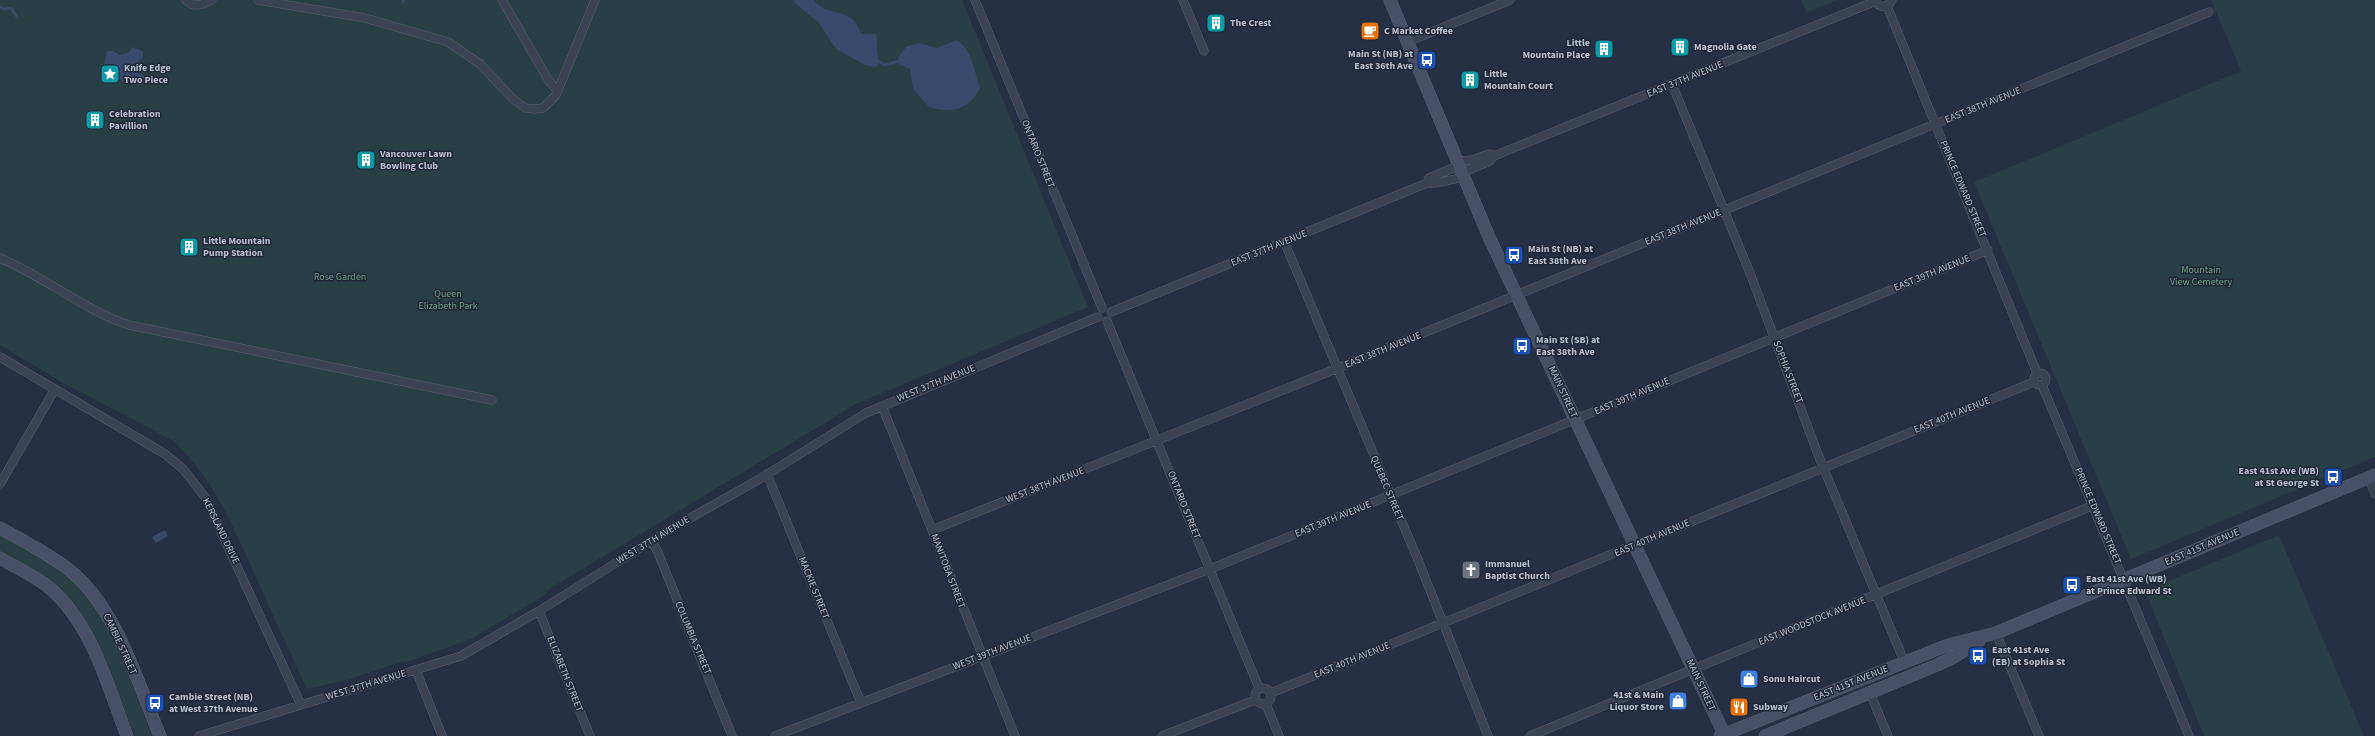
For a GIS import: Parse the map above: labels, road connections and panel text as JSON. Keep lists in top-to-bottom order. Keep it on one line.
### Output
{"streets":{"main road":["MAIN STREET","EAST 41ST AVENUE","CAMBIE STREET"],"street":["EAST 37TH AVENUE","EAST 38TH AVENUE","ONTARIO STREET","PRINCE EDWARD STREET","EAST 39TH AVENUE","SOPHIA STREET","WEST 37TH AVENUE","EAST 40TH AVENUE","WEST 38TH AVENUE","QUEBEC STREET","KERSLAND DRIVE","MANITOBA STREET","MACKIE STREET","EAST WOODSTOCK AVENUE","COLUMBIA STREET","WEST 39TH AVENUE","ELIZABETH STREET"]},"crossings":[["EAST 37TH AVENUE","ONTARIO STREET"],["EAST 37TH AVENUE","SOPHIA STREET"],["EAST 37TH AVENUE","WEST 37TH AVENUE"],["EAST 37TH AVENUE","MAIN STREET"],["EAST 37TH AVENUE","QUEBEC STREET"],["EAST 38TH AVENUE","ONTARIO STREET"],["EAST 38TH AVENUE","PRINCE EDWARD STREET"],["EAST 38TH AVENUE","SOPHIA STREET"],["EAST 38TH AVENUE","MAIN STREET"],["EAST 38TH AVENUE","WEST 38TH AVENUE"],["EAST 38TH AVENUE","QUEBEC STREET"],["ONTARIO STREET","EAST 39TH AVENUE"],["ONTARIO STREET","WEST 37TH AVENUE"],["ONTARIO STREET","EAST 40TH AVENUE"],["ONTARIO STREET","WEST 38TH AVENUE"],["ONTARIO STREET","WEST 39TH AVENUE"],["PRINCE EDWARD STREET","EAST 39TH AVENUE"],["PRINCE EDWARD STREET","EAST 40TH AVENUE"],["PRINCE EDWARD STREET","EAST 41ST AVENUE"],["PRINCE EDWARD STREET","EAST WOODSTOCK AVENUE"],["EAST 39TH AVENUE","SOPHIA STREET"],["EAST 39TH AVENUE","MAIN STREET"],["EAST 39TH AVENUE","QUEBEC STREET"],["EAST 39TH AVENUE","WEST 39TH AVENUE"],["SOPHIA STREET","EAST 40TH AVENUE"],["SOPHIA STREET","EAST 41ST AVENUE"],["SOPHIA STREET","EAST WOODSTOCK AVENUE"],["WEST 37TH AVENUE","KERSLAND DRIVE"],["WEST 37TH AVENUE","MANITOBA STREET"],["WEST 37TH AVENUE","MACKIE STREET"],["WEST 37TH AVENUE","COLUMBIA STREET"],["WEST 37TH AVENUE","ELIZABETH STREET"],["MAIN STREET","EAST 40TH AVENUE"],["MAIN STREET","EAST 41ST AVENUE"],["MAIN STREET","EAST WOODSTOCK AVENUE"],["EAST 40TH AVENUE","QUEBEC STREET"],["WEST 38TH AVENUE","MANITOBA STREET"],["MANITOBA STREET","WEST 39TH AVENUE"],["MACKIE STREET","WEST 39TH AVENUE"]],"parks":["Mountain View Cemetery","Rose Garden","Queen Elizabeth Park"],"places":{"building":["The Crest","Magnolia Gate","Little Mountain Place","Little Mountain Court","Celebration Pavillion","Vancouver Lawn Bowling Club","Little Mountain Pump Station"],"cafe":["C Market Coffee"],"bus stop":["Main St (NB) at East 36th Ave","Main St (NB) at East 38th Ave","Main St (SB) at East 38th Ave","East 41st Ave (WB) at St George St","East 41st Ave (WB) at Prince Edward St","East 41st Ave (EB) at Sophia St","Cambie Street (NB) at West 37th Avenue"],"place":["Knife Edge Two Piece"],"church":["Immanuel Baptist Church"],"shop":["Sonu Haircut","41st & Main Liquor Store"],"restaurant":["Subway"]}}
